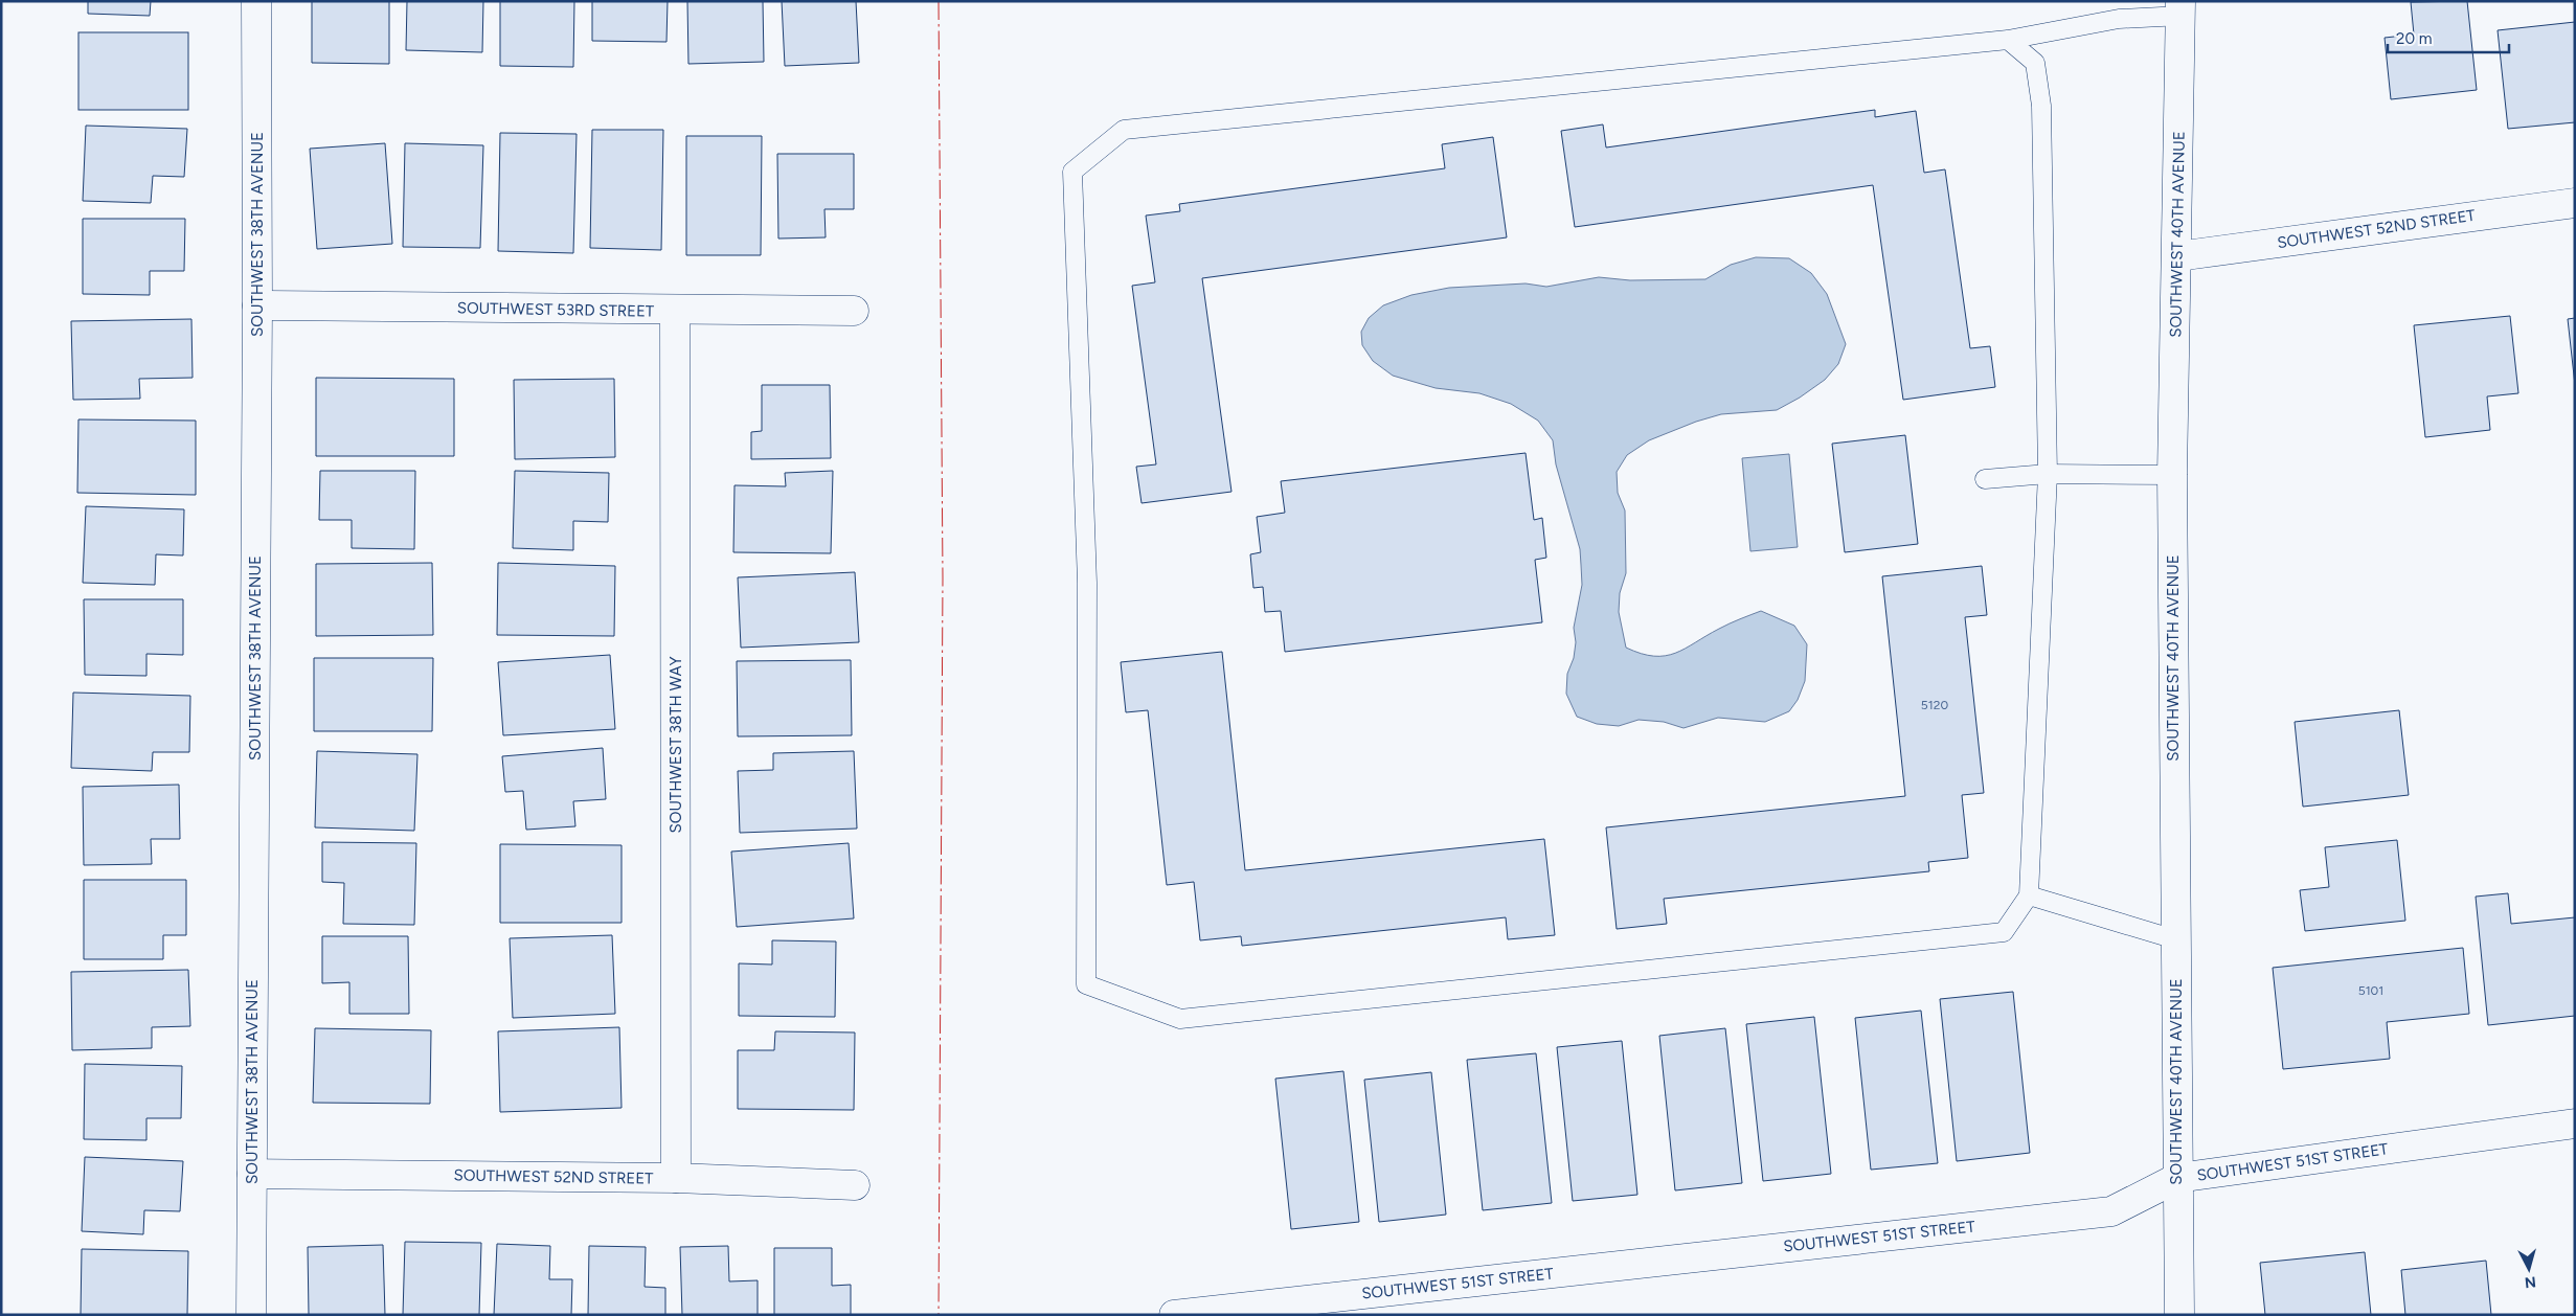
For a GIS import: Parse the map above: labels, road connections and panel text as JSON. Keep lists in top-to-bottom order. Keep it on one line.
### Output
{"streets":{"street":["SOUTHWEST 52ND STREET","SOUTHWEST 38TH AVENUE","SOUTHWEST 40TH AVENUE","SOUTHWEST 53RD STREET","SOUTHWEST 38TH WAY","SOUTHWEST 51ST STREET"]},"crossings":[["SOUTHWEST 52ND STREET","SOUTHWEST 38TH AVENUE"],["SOUTHWEST 52ND STREET","SOUTHWEST 40TH AVENUE"],["SOUTHWEST 52ND STREET","SOUTHWEST 38TH WAY"],["SOUTHWEST 38TH AVENUE","SOUTHWEST 53RD STREET"],["SOUTHWEST 40TH AVENUE","SOUTHWEST 51ST STREET"],["SOUTHWEST 53RD STREET","SOUTHWEST 38TH WAY"]],"house_numbers":["5120","5101"],"scale_bar":"20 m","north":"bottom"}
